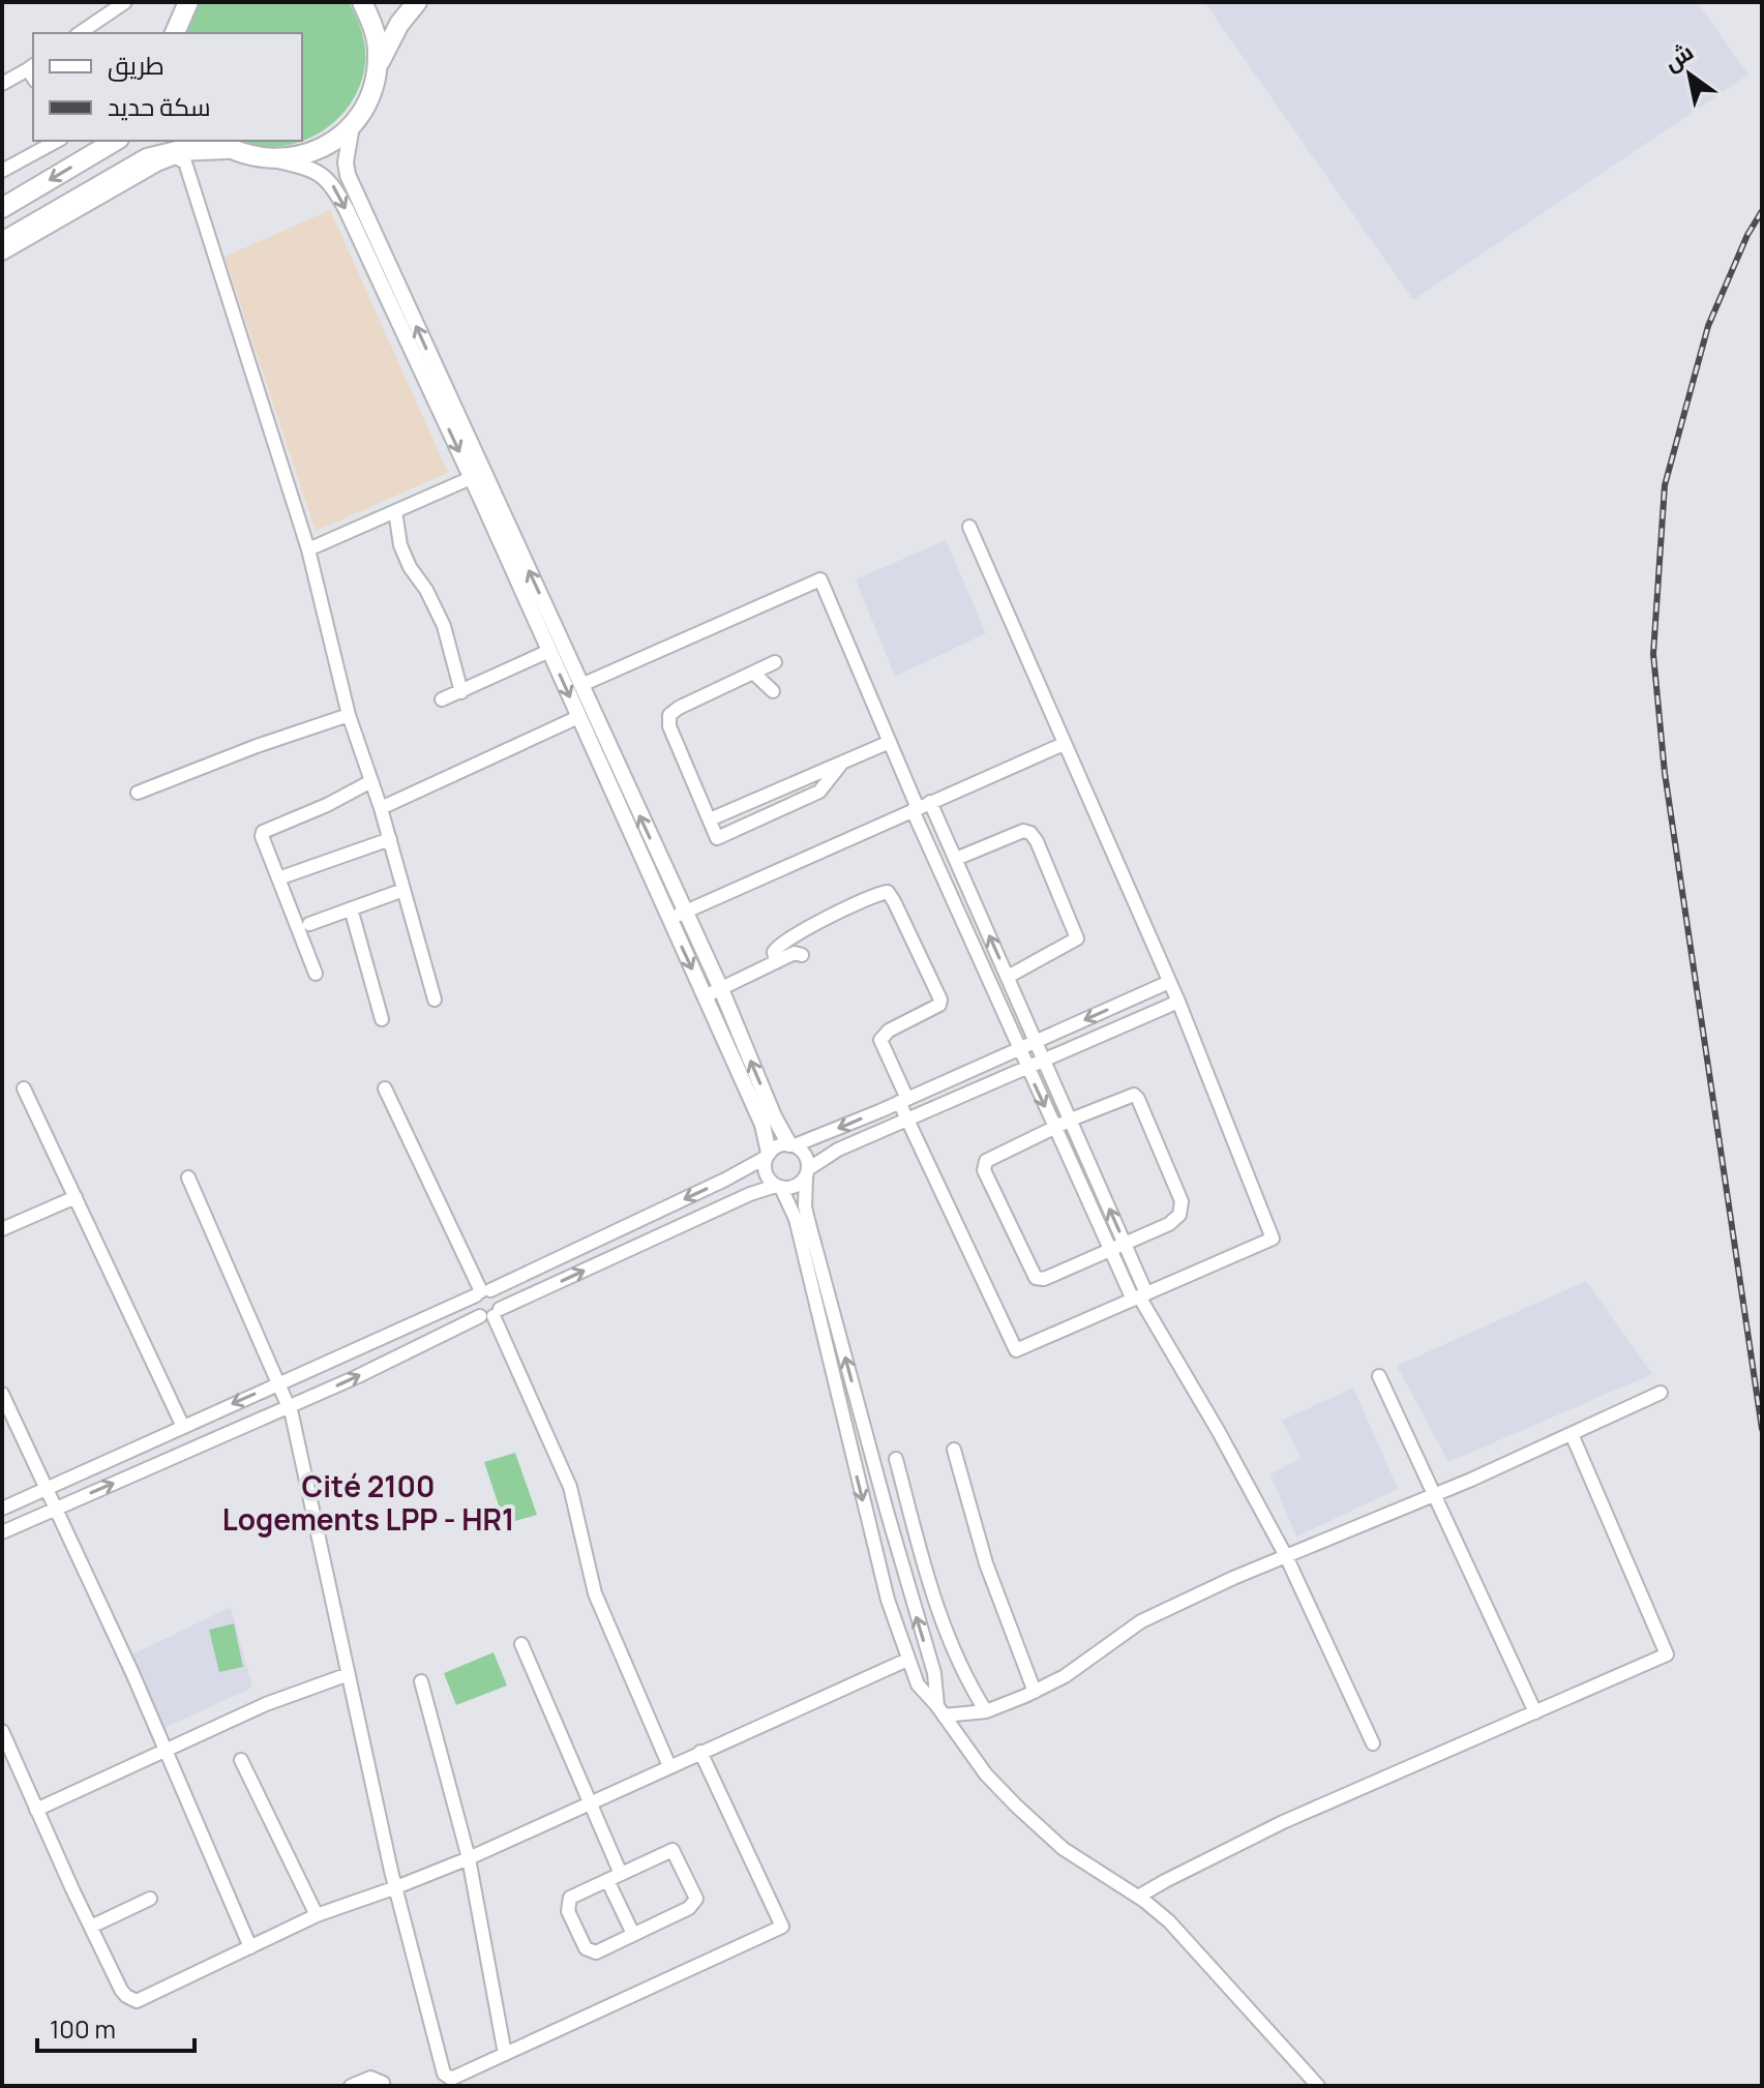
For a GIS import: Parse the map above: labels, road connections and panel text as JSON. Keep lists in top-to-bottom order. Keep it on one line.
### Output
{"districts":["Cité 2100 Logements LPP - HR1"],"legend":["طريق","سكة حديد"],"scale_bar":"100 m","north":"top left"}
